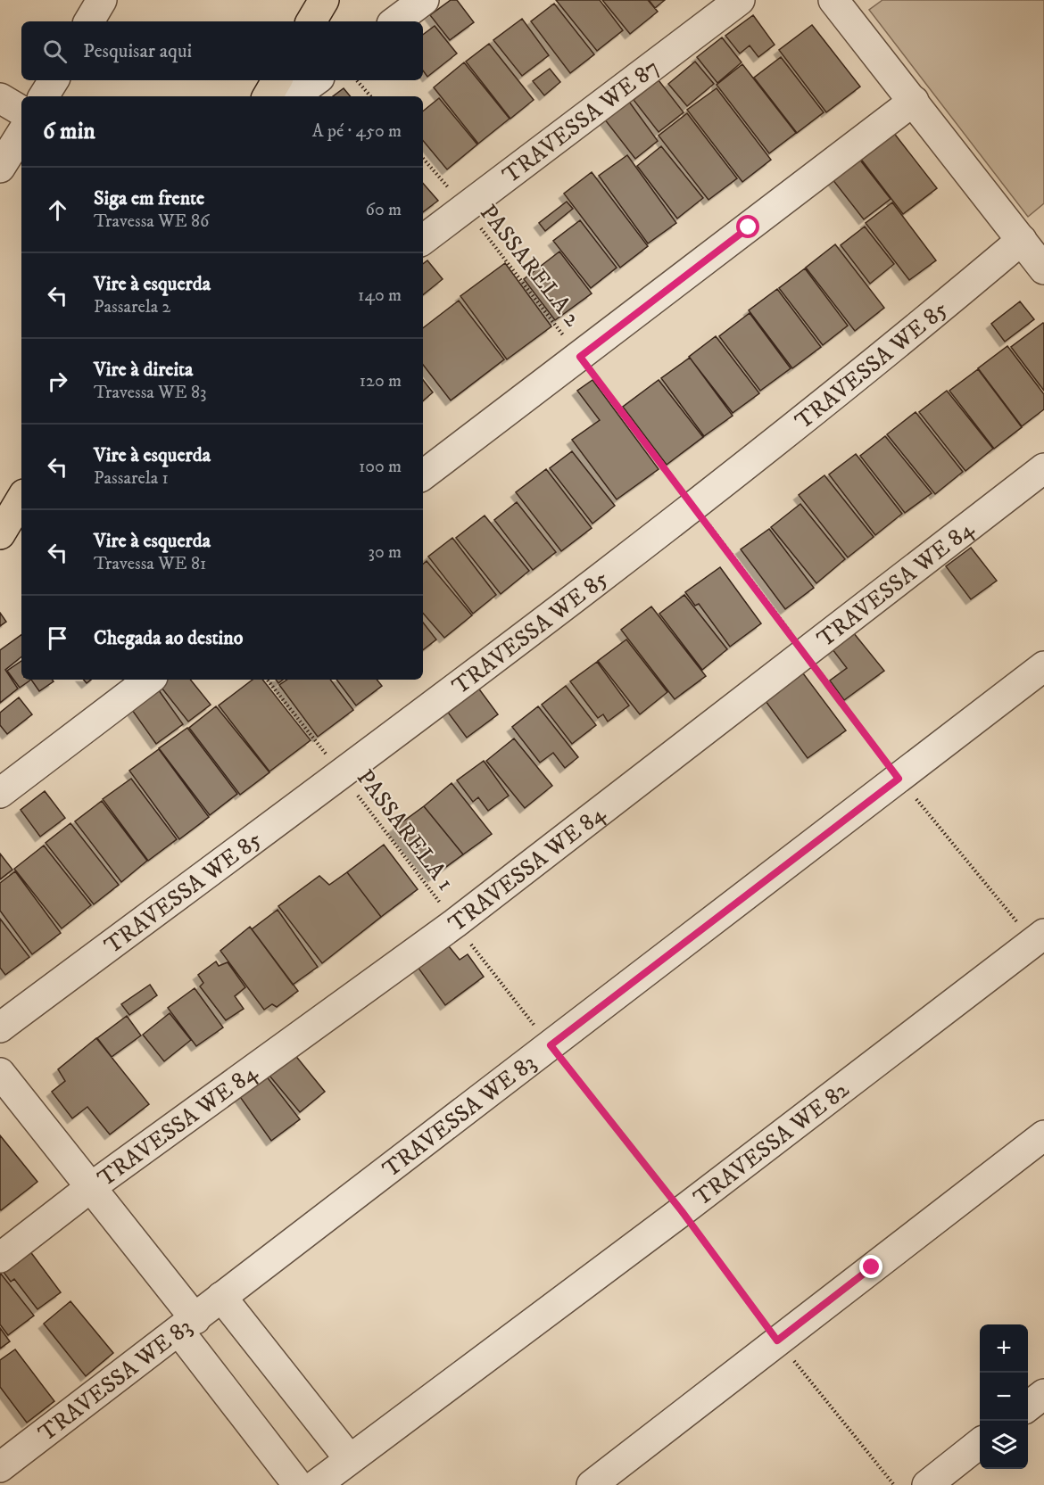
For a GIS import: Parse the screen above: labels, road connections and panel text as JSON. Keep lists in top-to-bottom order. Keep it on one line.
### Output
{"streets":{"street":["TRAVESSA WE 87","TRAVESSA WE 85","TRAVESSA WE 84","TRAVESSA WE 83","TRAVESSA WE 82"],"path":["PASSARELA 2","PASSARELA 1"]},"crossings":[["TRAVESSA WE 87","PASSARELA 2"],["PASSARELA 2","TRAVESSA WE 85"],["PASSARELA 2","TRAVESSA WE 84"],["PASSARELA 2","TRAVESSA WE 83"],["PASSARELA 2","TRAVESSA WE 82"],["TRAVESSA WE 85","PASSARELA 1"],["TRAVESSA WE 84","PASSARELA 1"],["PASSARELA 1","TRAVESSA WE 83"],["PASSARELA 1","TRAVESSA WE 82"]],"page":{"search":"Pesquisar aqui","heading":["6 min","A pé · 450 m"],"list":[["Siga em frente","Travessa WE 86","60 m"],["Vire à esquerda","Passarela 2","140 m"],["Vire à direita","Travessa WE 83","120 m"],["Vire à esquerda","Passarela 1","100 m"],["Vire à esquerda","Travessa WE 81","30 m"],"Chegada ao destino"],"map_buttons":["+","−"]}}
